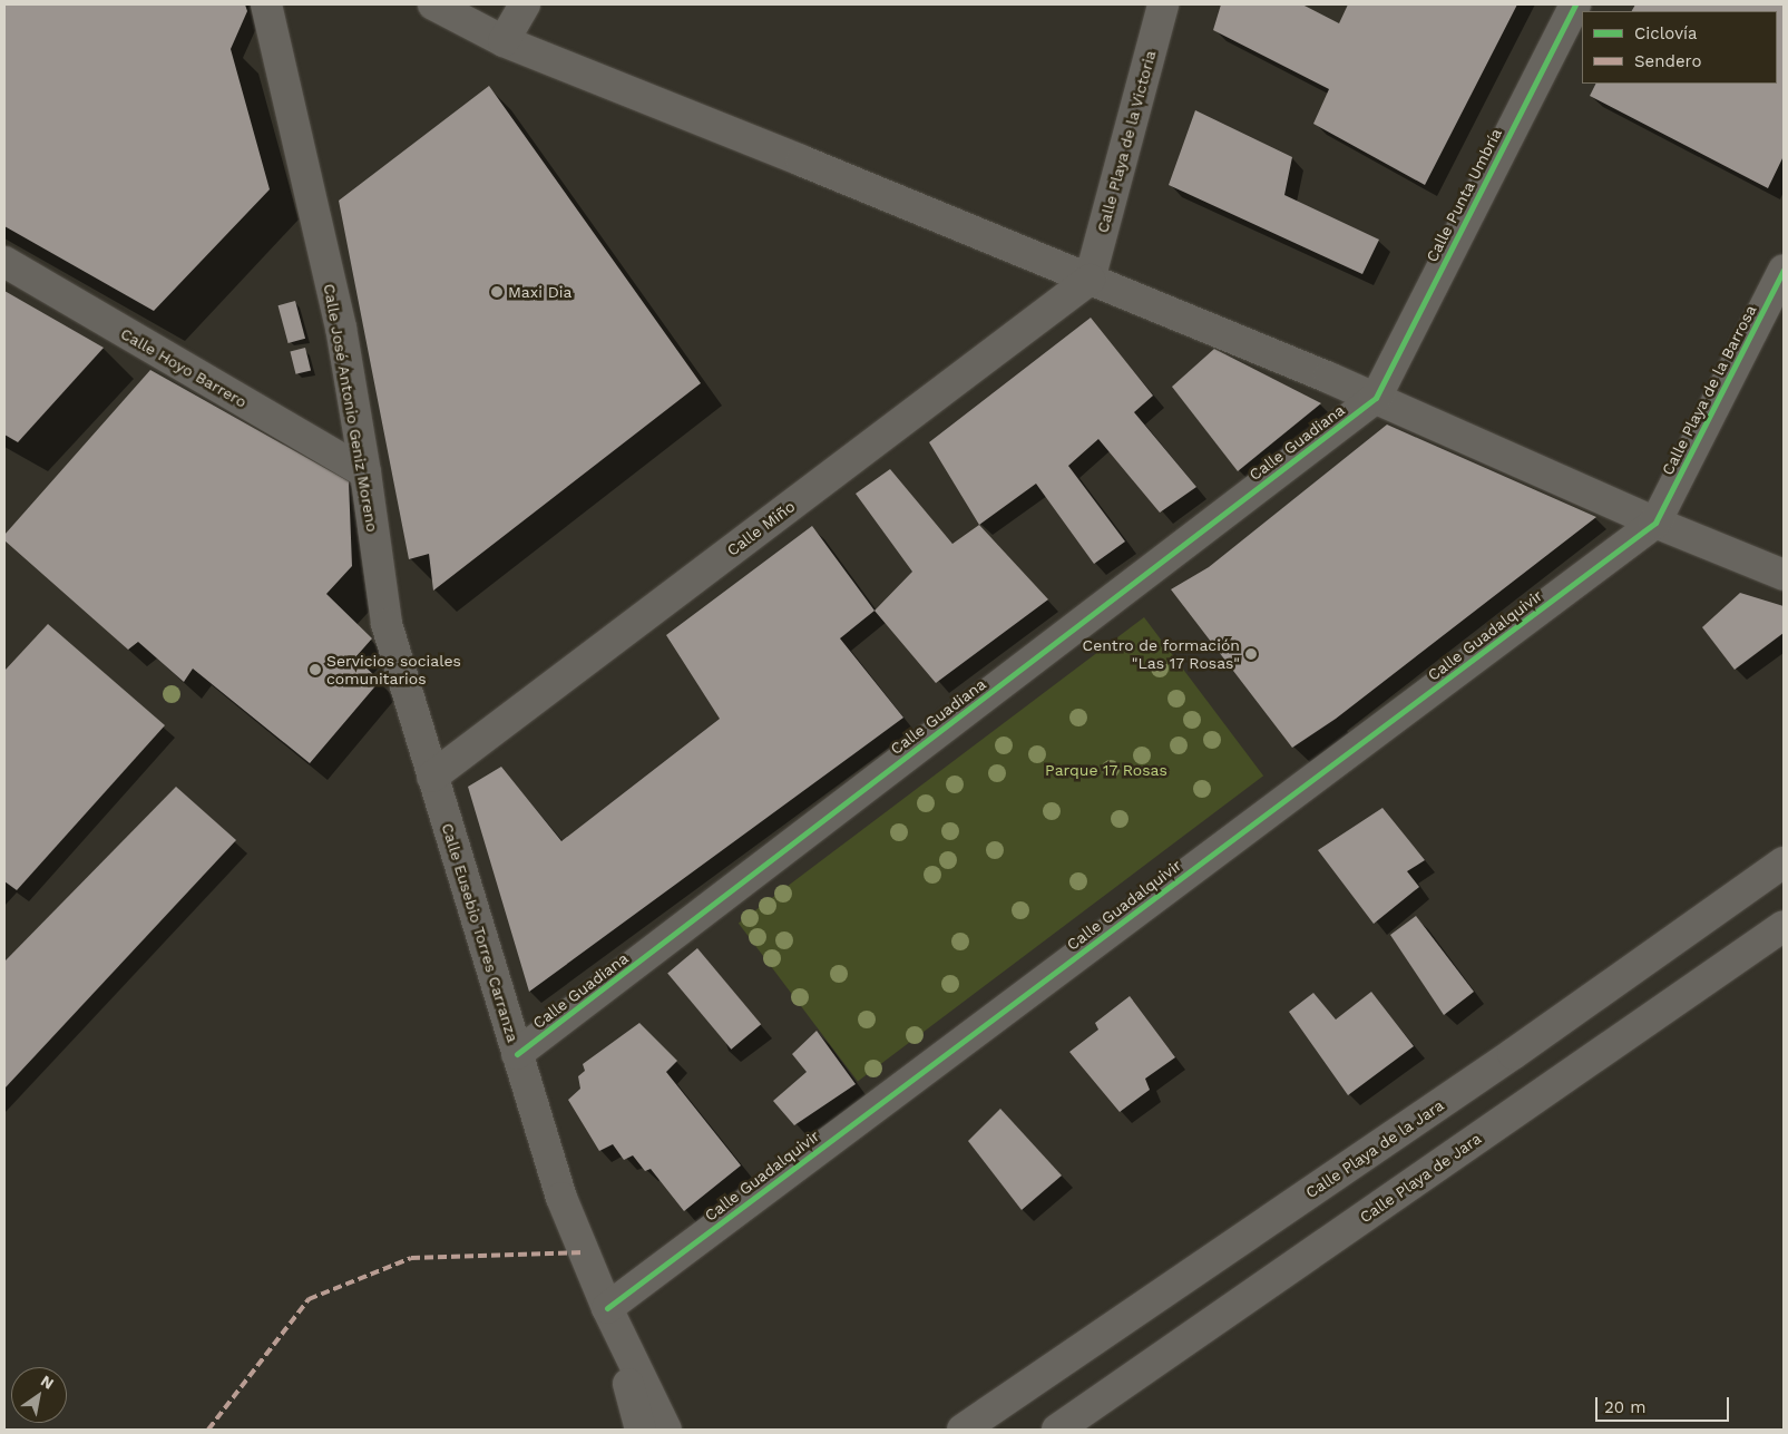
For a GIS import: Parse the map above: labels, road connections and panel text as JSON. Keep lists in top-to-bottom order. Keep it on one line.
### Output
{"streets":{"street":["Calle Playa de la Victoria","Calle Punta Umbría","Calle Hoyo Barrero","Calle Playa de la Barrosa","Calle José Antonio Geniz Moreno","Calle Guadiana","Calle Miño","Calle Guadalquivir","Calle Eusebio Torres Carranza","Calle Playa de la Jara","Calle Playa de Jara"]},"crossings":[["Calle Playa de la Victoria","Calle Miño"],["Calle Punta Umbría","Calle Guadiana"],["Calle Hoyo Barrero","Calle José Antonio Geniz Moreno"],["Calle Playa de la Barrosa","Calle Guadalquivir"],["Calle José Antonio Geniz Moreno","Calle Miño"],["Calle José Antonio Geniz Moreno","Calle Eusebio Torres Carranza"],["Calle Guadiana","Calle Eusebio Torres Carranza"],["Calle Miño","Calle Eusebio Torres Carranza"],["Calle Guadalquivir","Calle Eusebio Torres Carranza"]],"parks":["Parque 17 Rosas"],"places":["Maxi Dia","Centro de formación \"Las 17 Rosas\"","Servicios sociales comunitarios"],"legend":["Ciclovía","Sendero"],"scale_bar":"20 m","north":"top right"}
